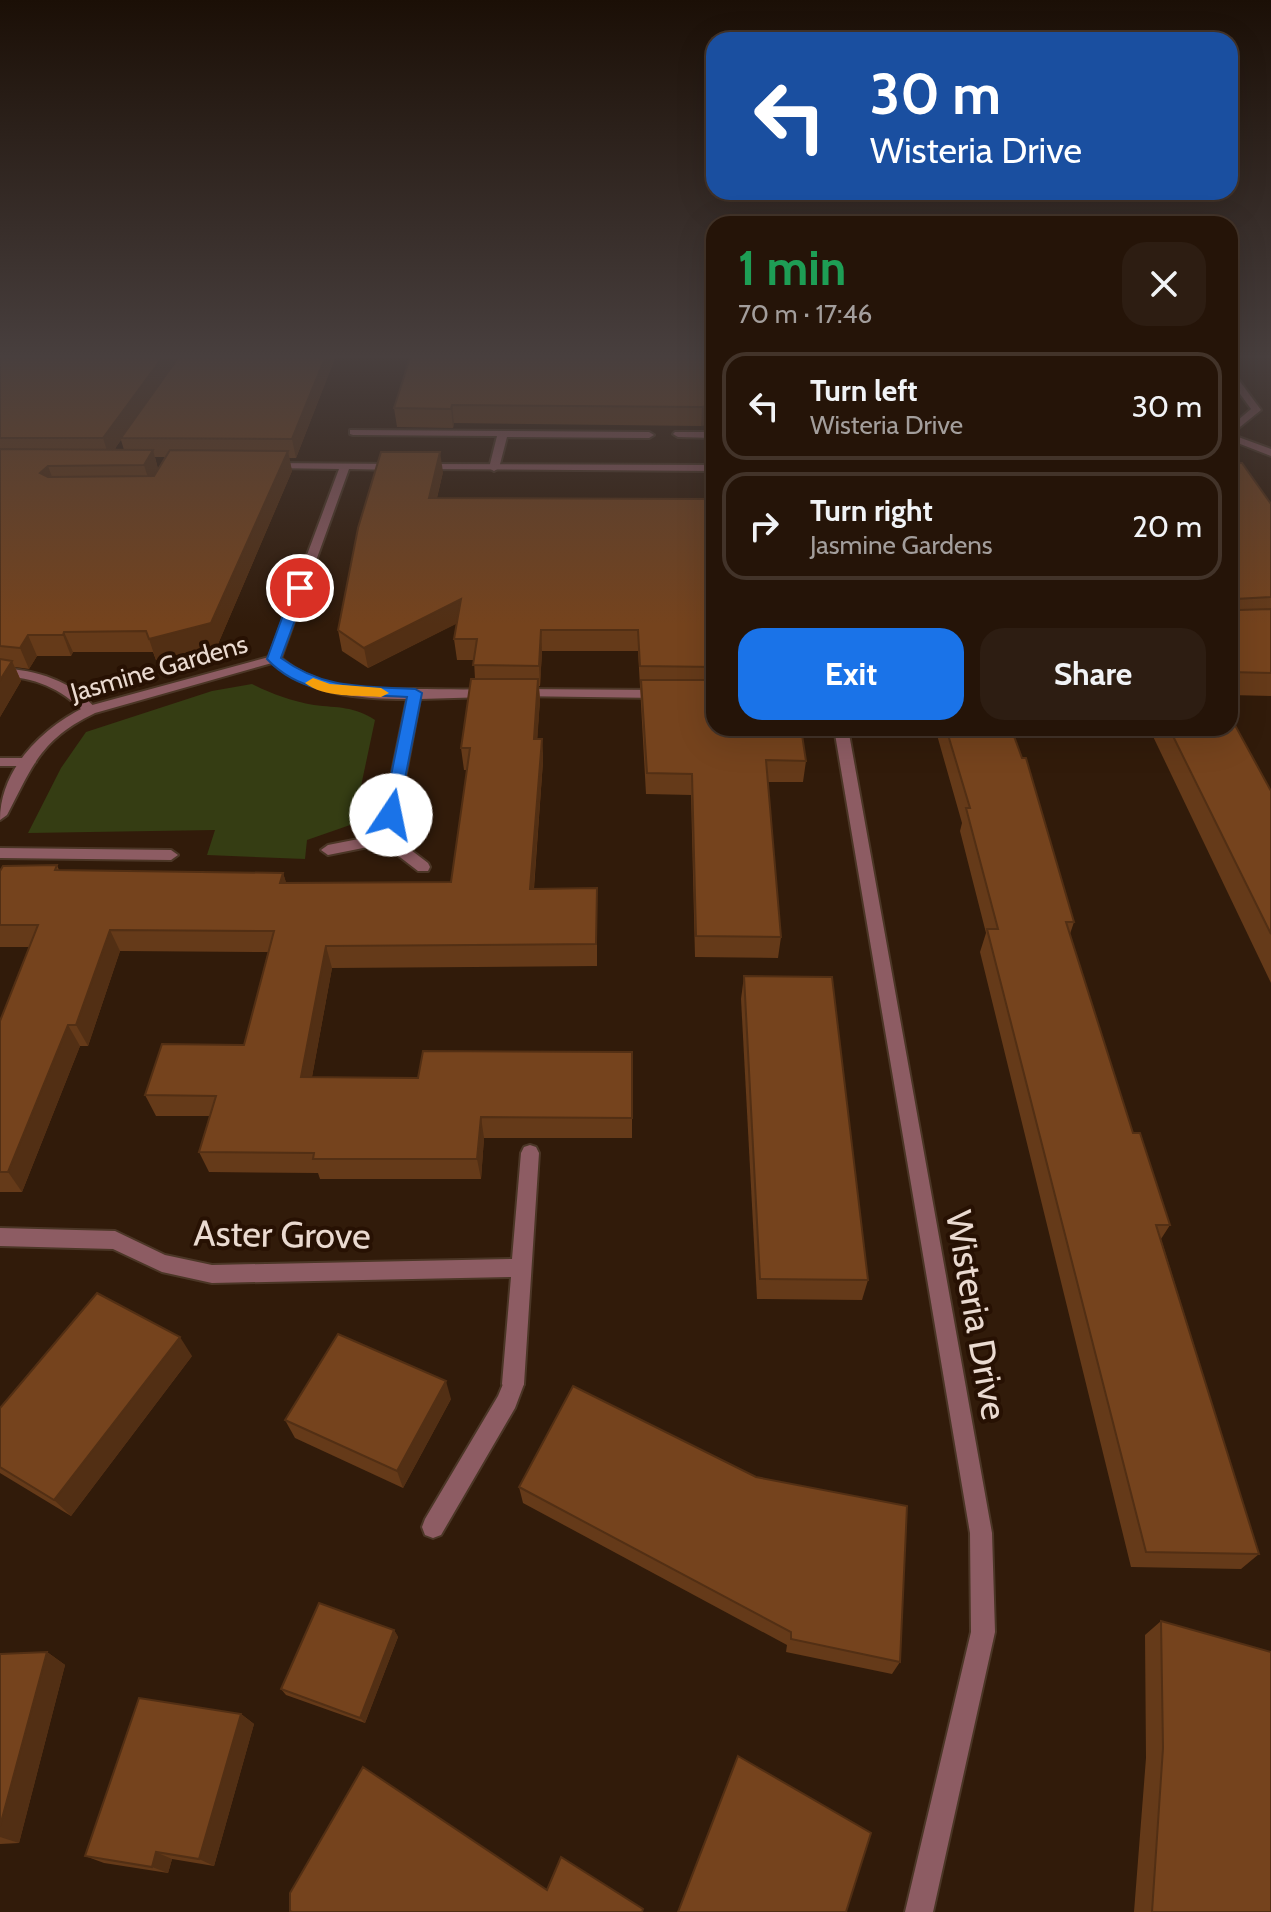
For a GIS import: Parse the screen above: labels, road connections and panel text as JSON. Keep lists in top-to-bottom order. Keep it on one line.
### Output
{"streets":{"street":["Jasmine Gardens","Aster Grove","Wisteria Drive"]},"page":{"turn":["30 m","Wisteria Drive"],"heading":["1 min","70 m · 17:46"],"list":[{"name":"Turn left","note":"Wisteria Drive","value":"30 m"},{"name":"Turn right","note":"Jasmine Gardens","value":"20 m"}],"buttons":["Exit","Share"]}}
